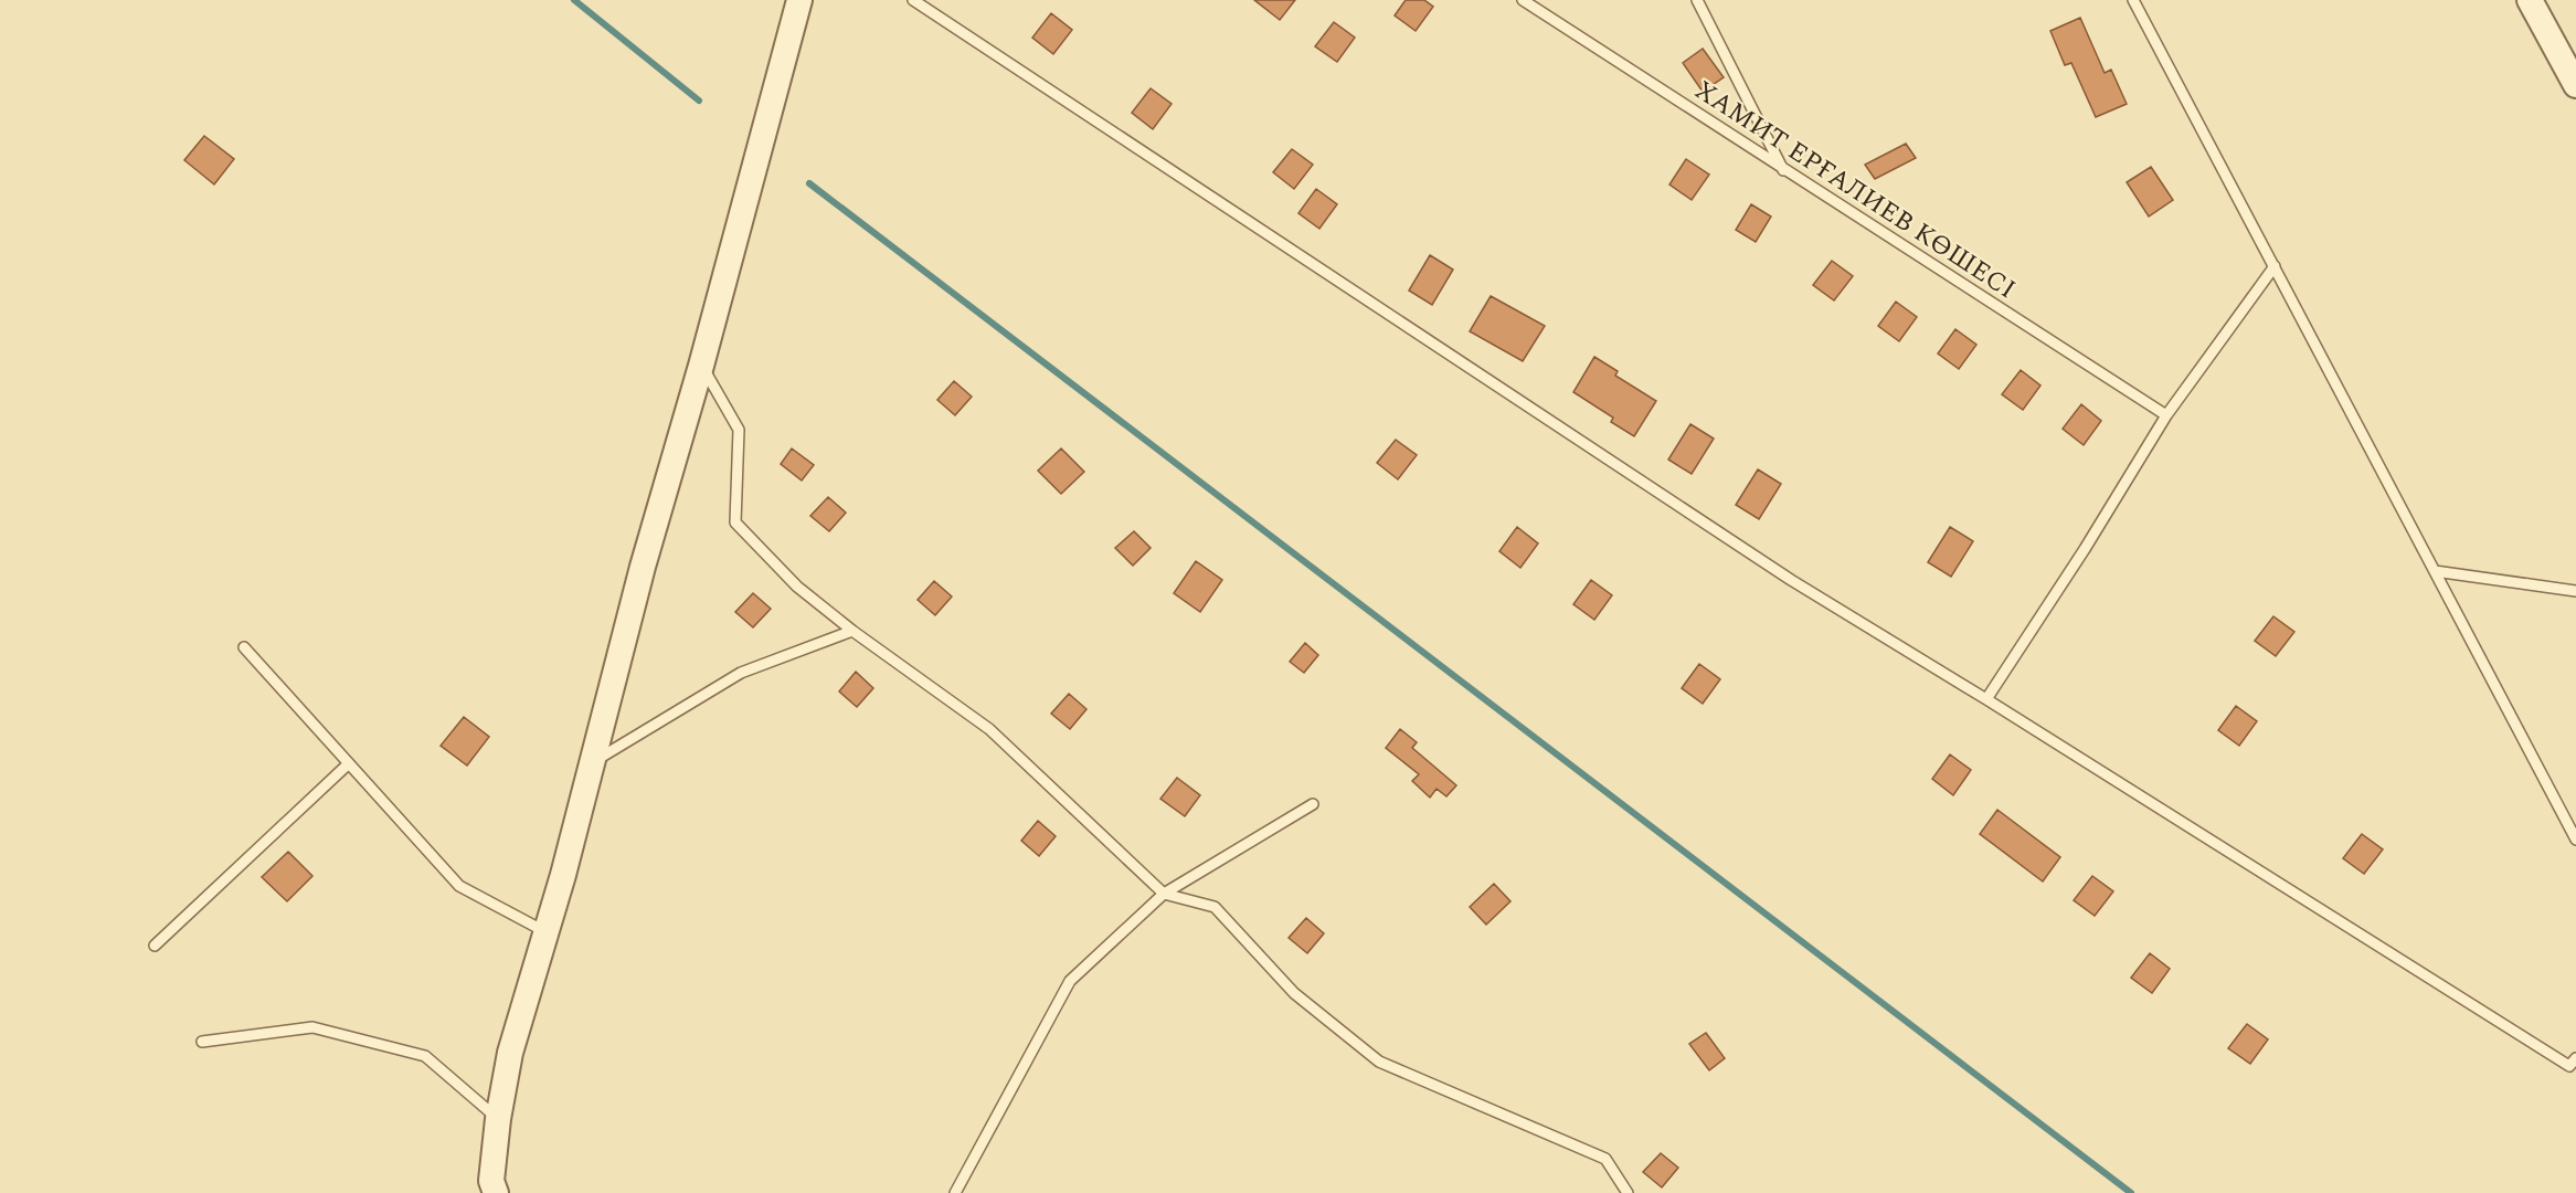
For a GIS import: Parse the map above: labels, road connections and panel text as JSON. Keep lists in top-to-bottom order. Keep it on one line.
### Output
{"streets":{"lane":["ХАМИТ ЕРҒАЛИЕВ КӨШЕСІ"]}}
